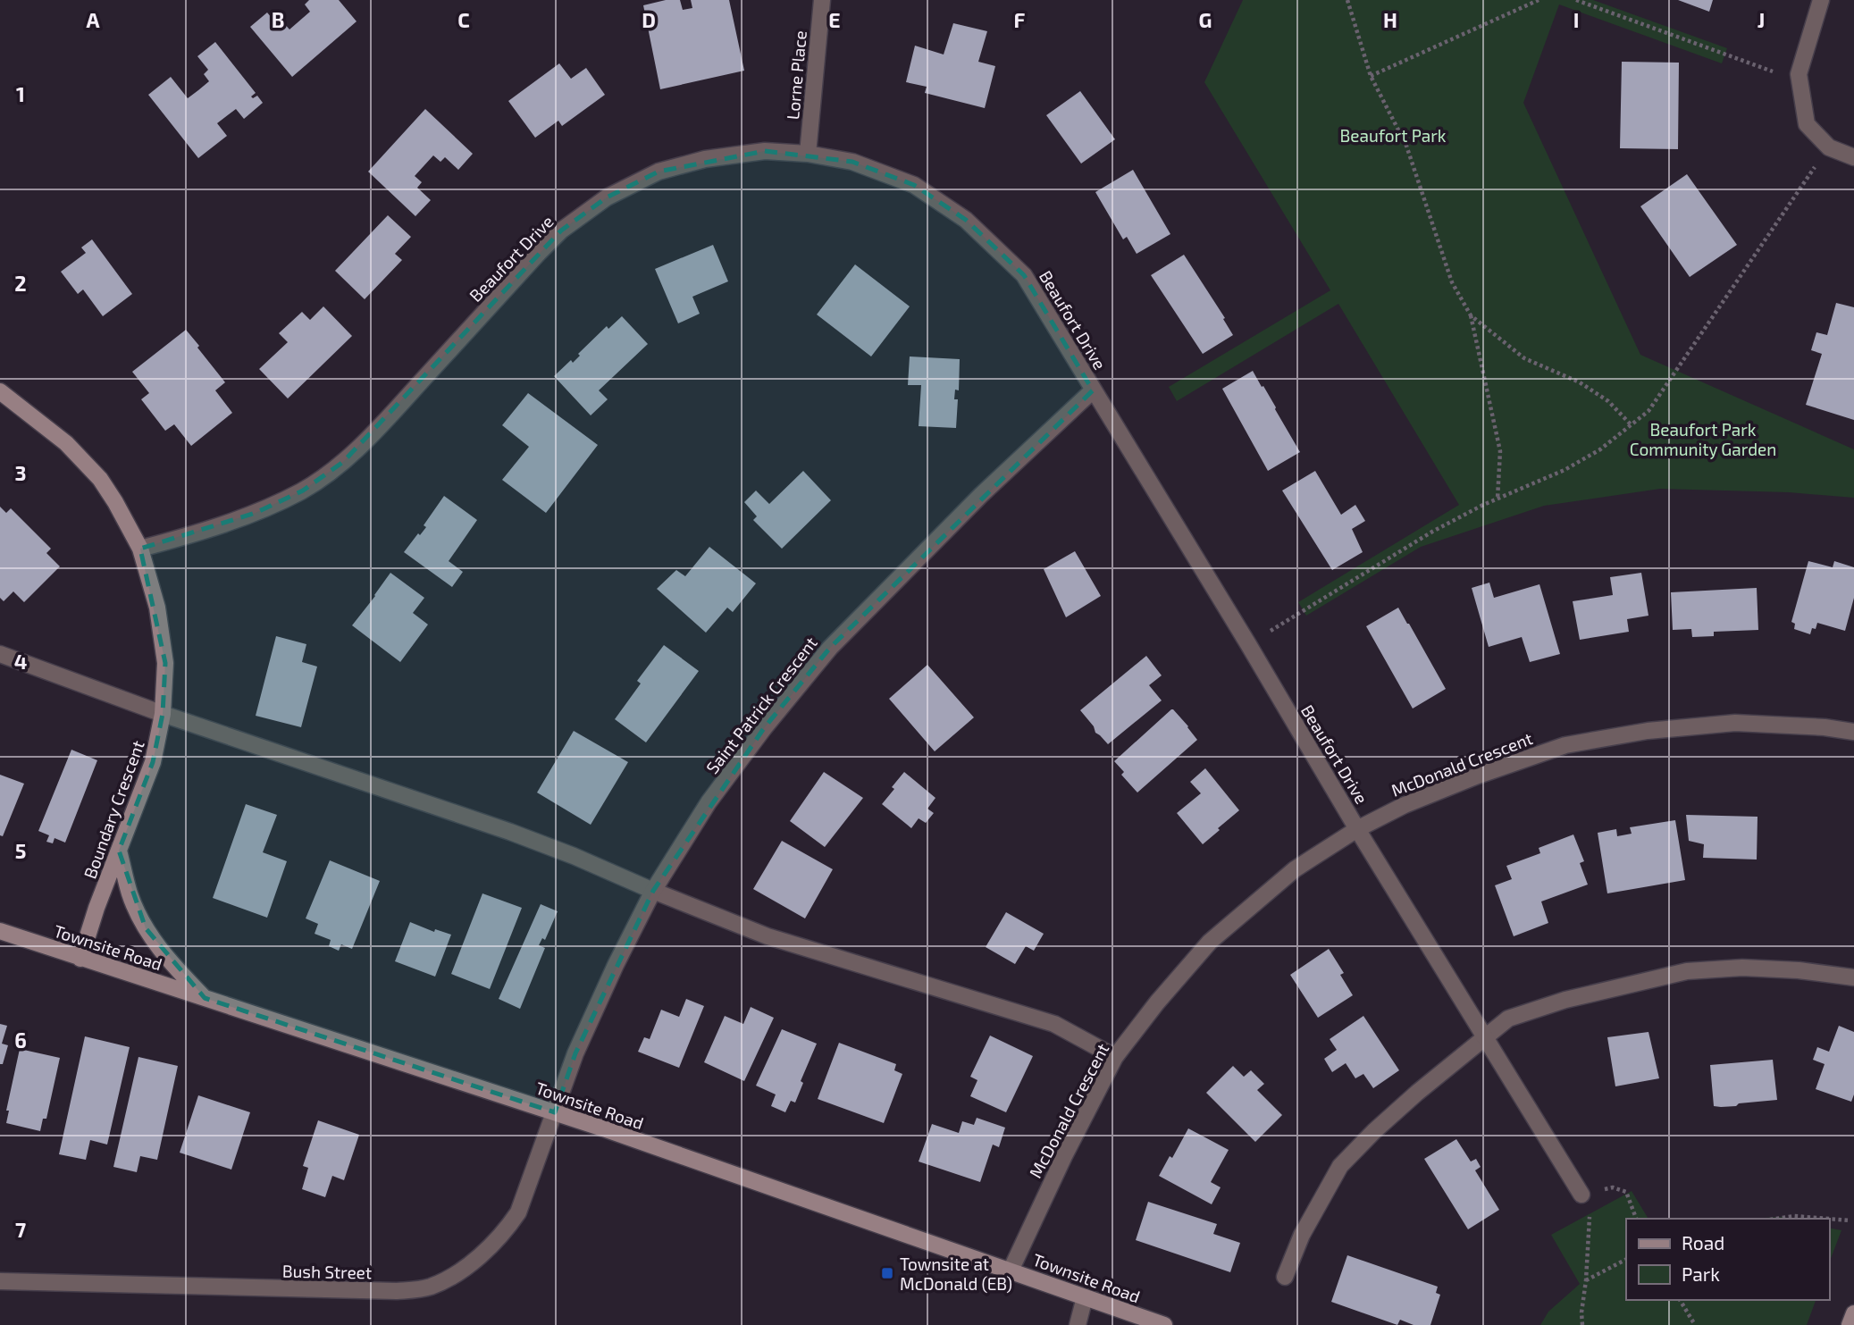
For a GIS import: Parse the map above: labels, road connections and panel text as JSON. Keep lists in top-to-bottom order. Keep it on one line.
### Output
{"streets":{"street":["Lorne Place","Beaufort Drive","Saint Patrick Crescent","McDonald Crescent","Boundary Crescent","Townsite Road","Bush Street"]},"crossings":[["Lorne Place","Beaufort Drive"],["Beaufort Drive","Saint Patrick Crescent"],["Beaufort Drive","McDonald Crescent"],["Beaufort Drive","Boundary Crescent"],["Saint Patrick Crescent","Townsite Road"],["Saint Patrick Crescent","Bush Street"],["McDonald Crescent","Townsite Road"],["Boundary Crescent","Townsite Road"],["Townsite Road","Bush Street"]],"parks":["Beaufort Park","Beaufort Park Community Garden"],"places":{"transit":["Townsite at McDonald (EB)"]},"legend":["Road","Park"],"grid":{"columns":["A","B","C","D","E","F","G","H","I","J"],"rows":["1","2","3","4","5","6","7"]}}
